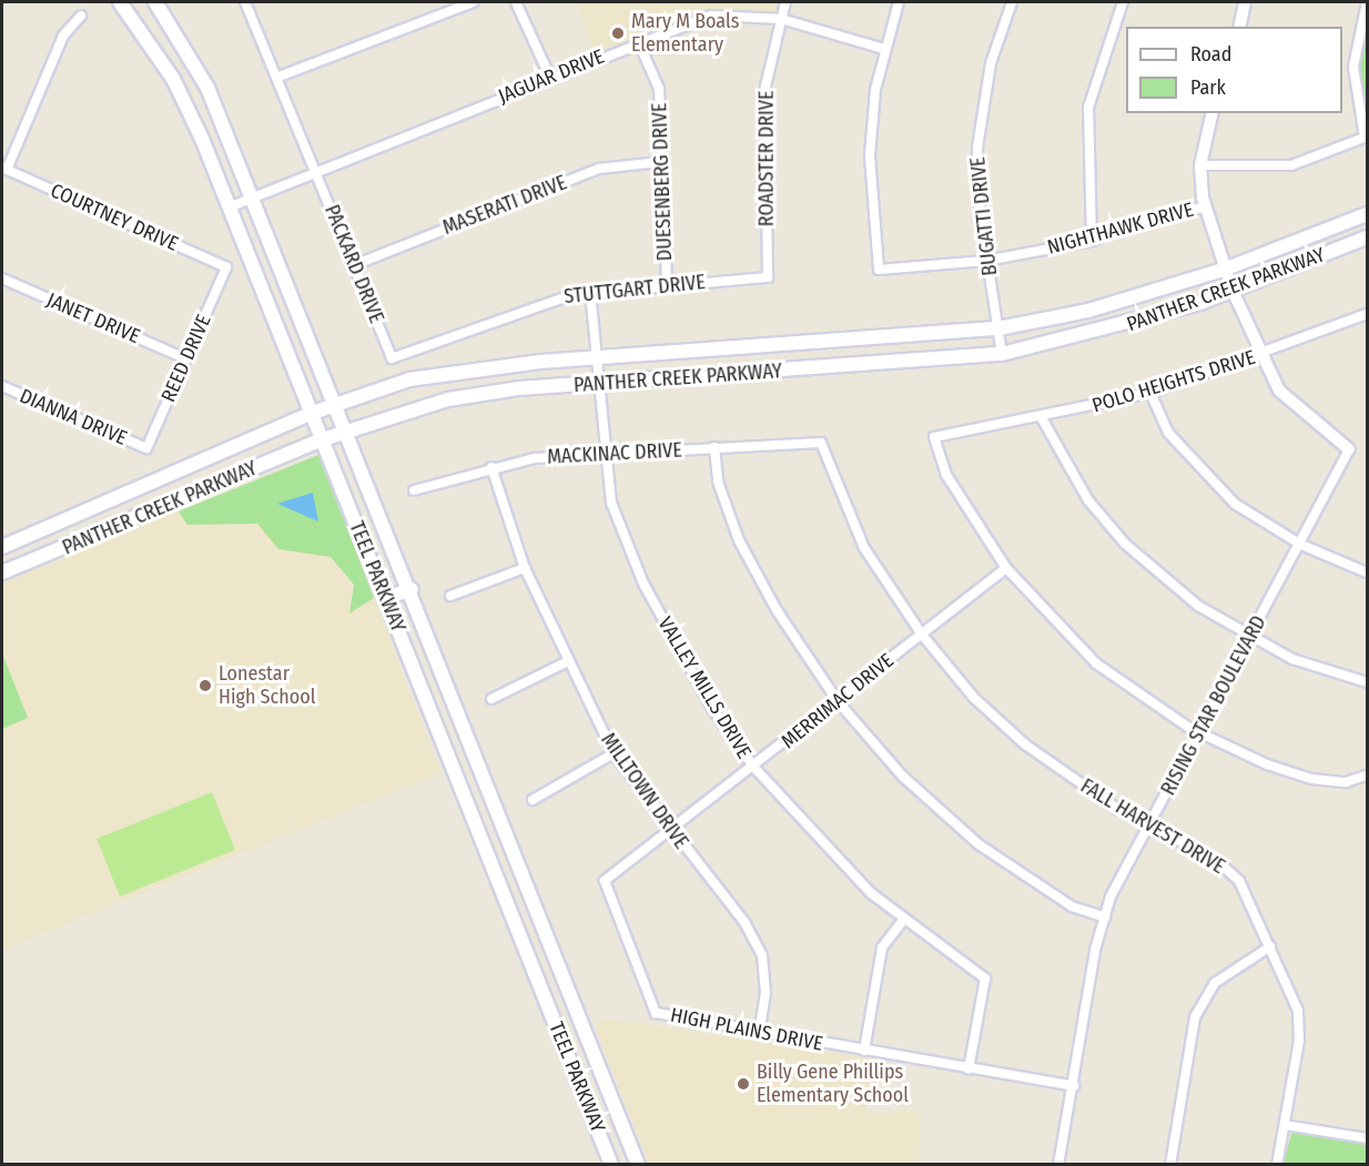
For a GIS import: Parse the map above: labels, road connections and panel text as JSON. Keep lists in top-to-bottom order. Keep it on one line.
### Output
{"streets":{"main road":["PANTHER CREEK PARKWAY","TEEL PARKWAY"],"street":["JAGUAR DRIVE","ROADSTER DRIVE","DUESENBERG DRIVE","MASERATI DRIVE","BUGATTI DRIVE","COURTNEY DRIVE","NIGHTHAWK DRIVE","PACKARD DRIVE","STUTTGART DRIVE","JANET DRIVE","REED DRIVE","POLO HEIGHTS DRIVE","DIANNA DRIVE","MACKINAC DRIVE","VALLEY MILLS DRIVE","MERRIMAC DRIVE","RISING STAR BOULEVARD","MILLTOWN DRIVE","FALL HARVEST DRIVE","HIGH PLAINS DRIVE"]},"crossings":[["JAGUAR DRIVE","ROADSTER DRIVE"],["JAGUAR DRIVE","DUESENBERG DRIVE"],["JAGUAR DRIVE","NIGHTHAWK DRIVE"],["JAGUAR DRIVE","PACKARD DRIVE"],["JAGUAR DRIVE","TEEL PARKWAY"],["ROADSTER DRIVE","STUTTGART DRIVE"],["DUESENBERG DRIVE","MASERATI DRIVE"],["DUESENBERG DRIVE","STUTTGART DRIVE"],["MASERATI DRIVE","PACKARD DRIVE"],["BUGATTI DRIVE","NIGHTHAWK DRIVE"],["BUGATTI DRIVE","PANTHER CREEK PARKWAY"],["COURTNEY DRIVE","REED DRIVE"],["PACKARD DRIVE","STUTTGART DRIVE"],["STUTTGART DRIVE","VALLEY MILLS DRIVE"],["PANTHER CREEK PARKWAY","TEEL PARKWAY"],["PANTHER CREEK PARKWAY","VALLEY MILLS DRIVE"],["JANET DRIVE","REED DRIVE"],["REED DRIVE","DIANNA DRIVE"],["POLO HEIGHTS DRIVE","MERRIMAC DRIVE"],["MACKINAC DRIVE","VALLEY MILLS DRIVE"],["MACKINAC DRIVE","MILLTOWN DRIVE"],["MACKINAC DRIVE","FALL HARVEST DRIVE"],["VALLEY MILLS DRIVE","MERRIMAC DRIVE"],["VALLEY MILLS DRIVE","HIGH PLAINS DRIVE"],["MERRIMAC DRIVE","MILLTOWN DRIVE"],["MERRIMAC DRIVE","FALL HARVEST DRIVE"],["MERRIMAC DRIVE","HIGH PLAINS DRIVE"],["RISING STAR BOULEVARD","FALL HARVEST DRIVE"],["RISING STAR BOULEVARD","HIGH PLAINS DRIVE"],["MILLTOWN DRIVE","HIGH PLAINS DRIVE"]],"places":["Mary M Boals Elementary","Lonestar High School","Billy Gene Phillips Elementary School"],"legend":["Road","Park"]}
